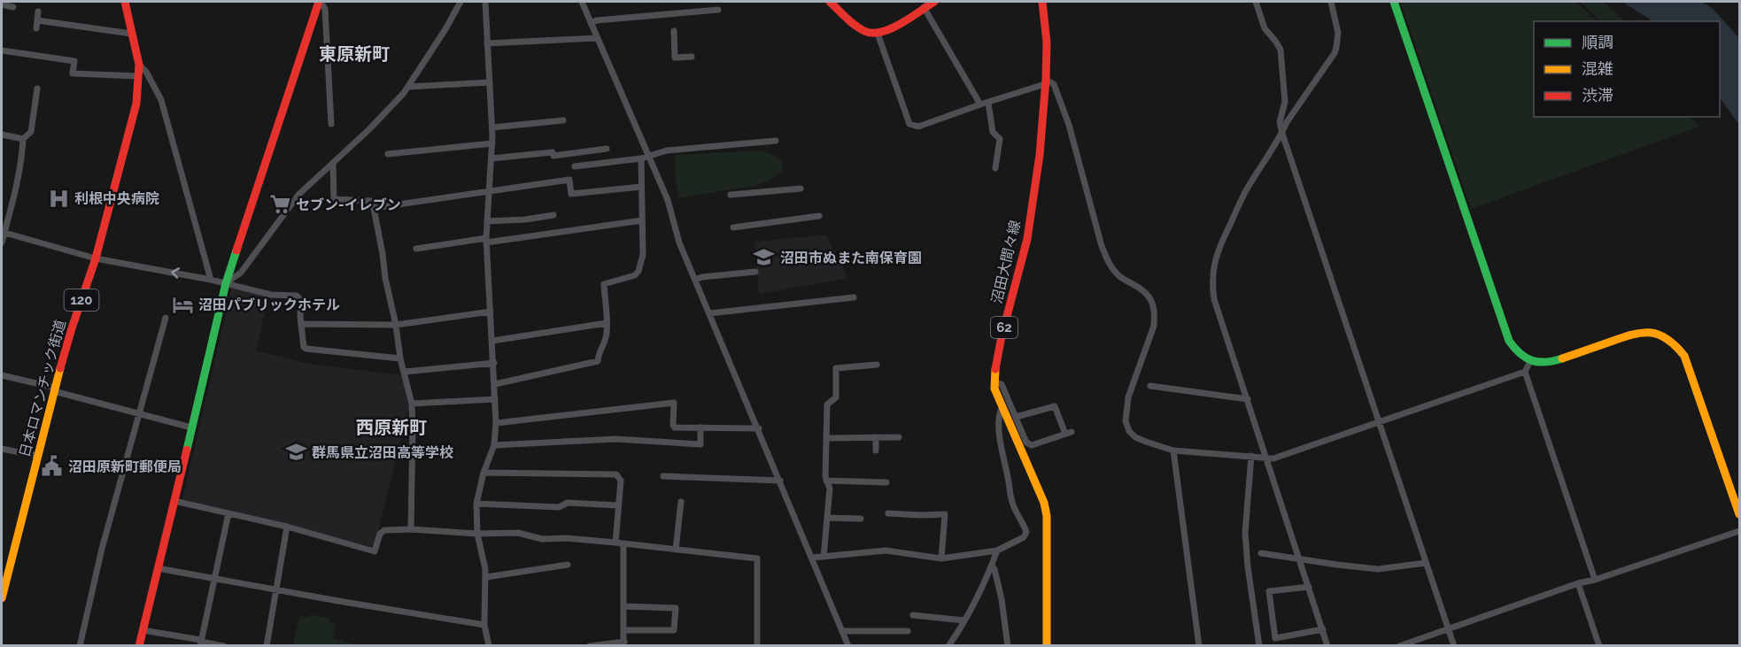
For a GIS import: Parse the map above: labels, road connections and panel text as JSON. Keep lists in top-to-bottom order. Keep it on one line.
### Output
{"streets":{"main road":["沼田大間々線","120","62","日本ロマンチック街道"]},"districts":["東原新町","西原新町"],"places":{"hospital":["利根中央病院"],"supermarket":["セブン-イレブン"],"school or university":["沼田市ぬまた南保育園","群馬県立沼田高等学校"],"hotel":["沼田パブリックホテル"],"public building":["沼田原新町郵便局"]},"legend":["順調","混雑","渋滞"]}
